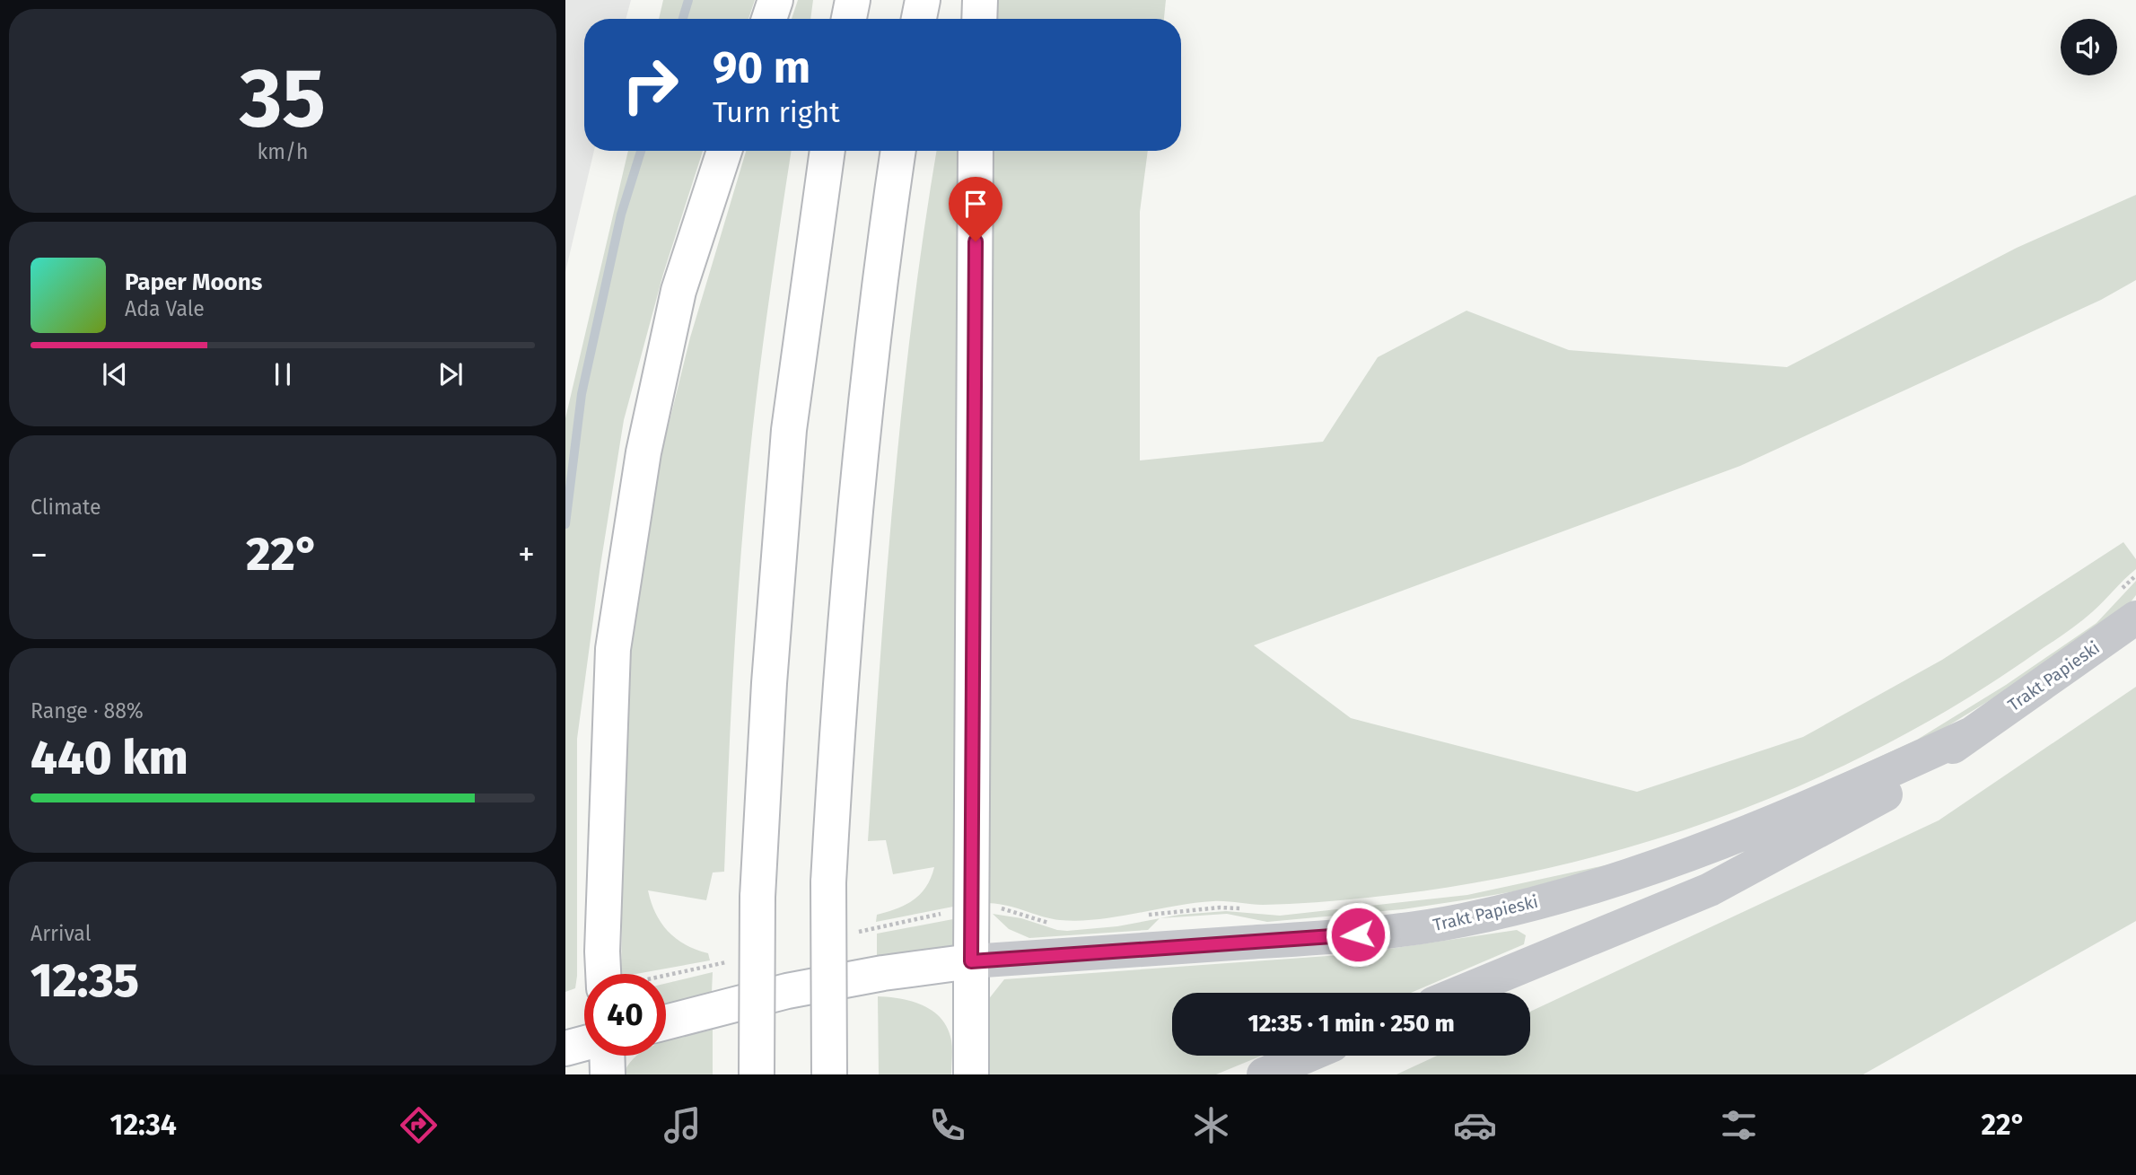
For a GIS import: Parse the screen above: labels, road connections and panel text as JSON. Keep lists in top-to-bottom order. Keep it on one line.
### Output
{"streets":{"street":["Trakt Papieski"]},"page":{"tile":[["35","km/h"],"Climate",["Range · 88%","440 km"],["Arrival","12:35"]],"turn":["90 m","Turn right"],"song":["Paper Moons","Ada Vale"],"heat":["−","22°","+"],"limit":"40","trip":"12:35 · 1 min · 250 m","tabs":["12:34","22°"]}}
